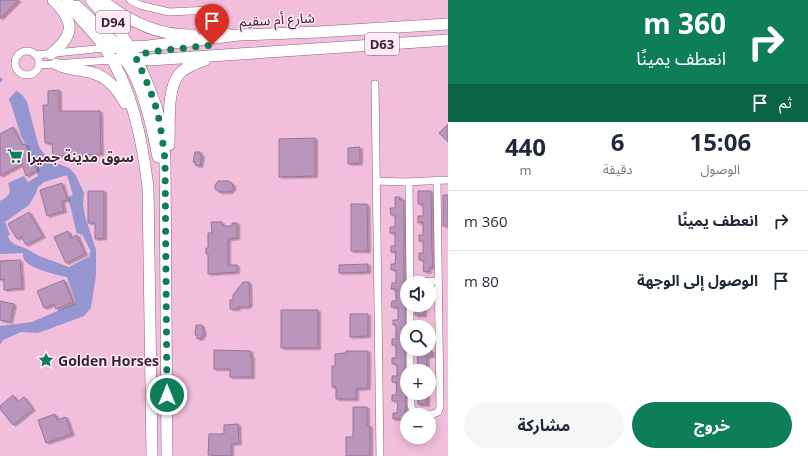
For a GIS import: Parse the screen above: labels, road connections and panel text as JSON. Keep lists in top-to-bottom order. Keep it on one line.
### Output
{"streets":{"main road":["شارع أم سقيم","D94","D63"]},"crossings":[["شارع أم سقيم","D94"],["D94","D63"]],"places":{"supermarket":["سوق مدينة جميرا"],"place":["Golden Horses"]},"page":{"turn":["360 m","انعطف يمينًا"],"then":"ثم","eta":["15:06","الوصول","6","دقيقة","440","m"],"list":[{"name":"انعطف يمينًا","value":"360 m"},{"name":"الوصول إلى الوجهة","value":"80 m"}],"map_buttons":["+","−"],"buttons":["خروج","مشاركة"]}}
